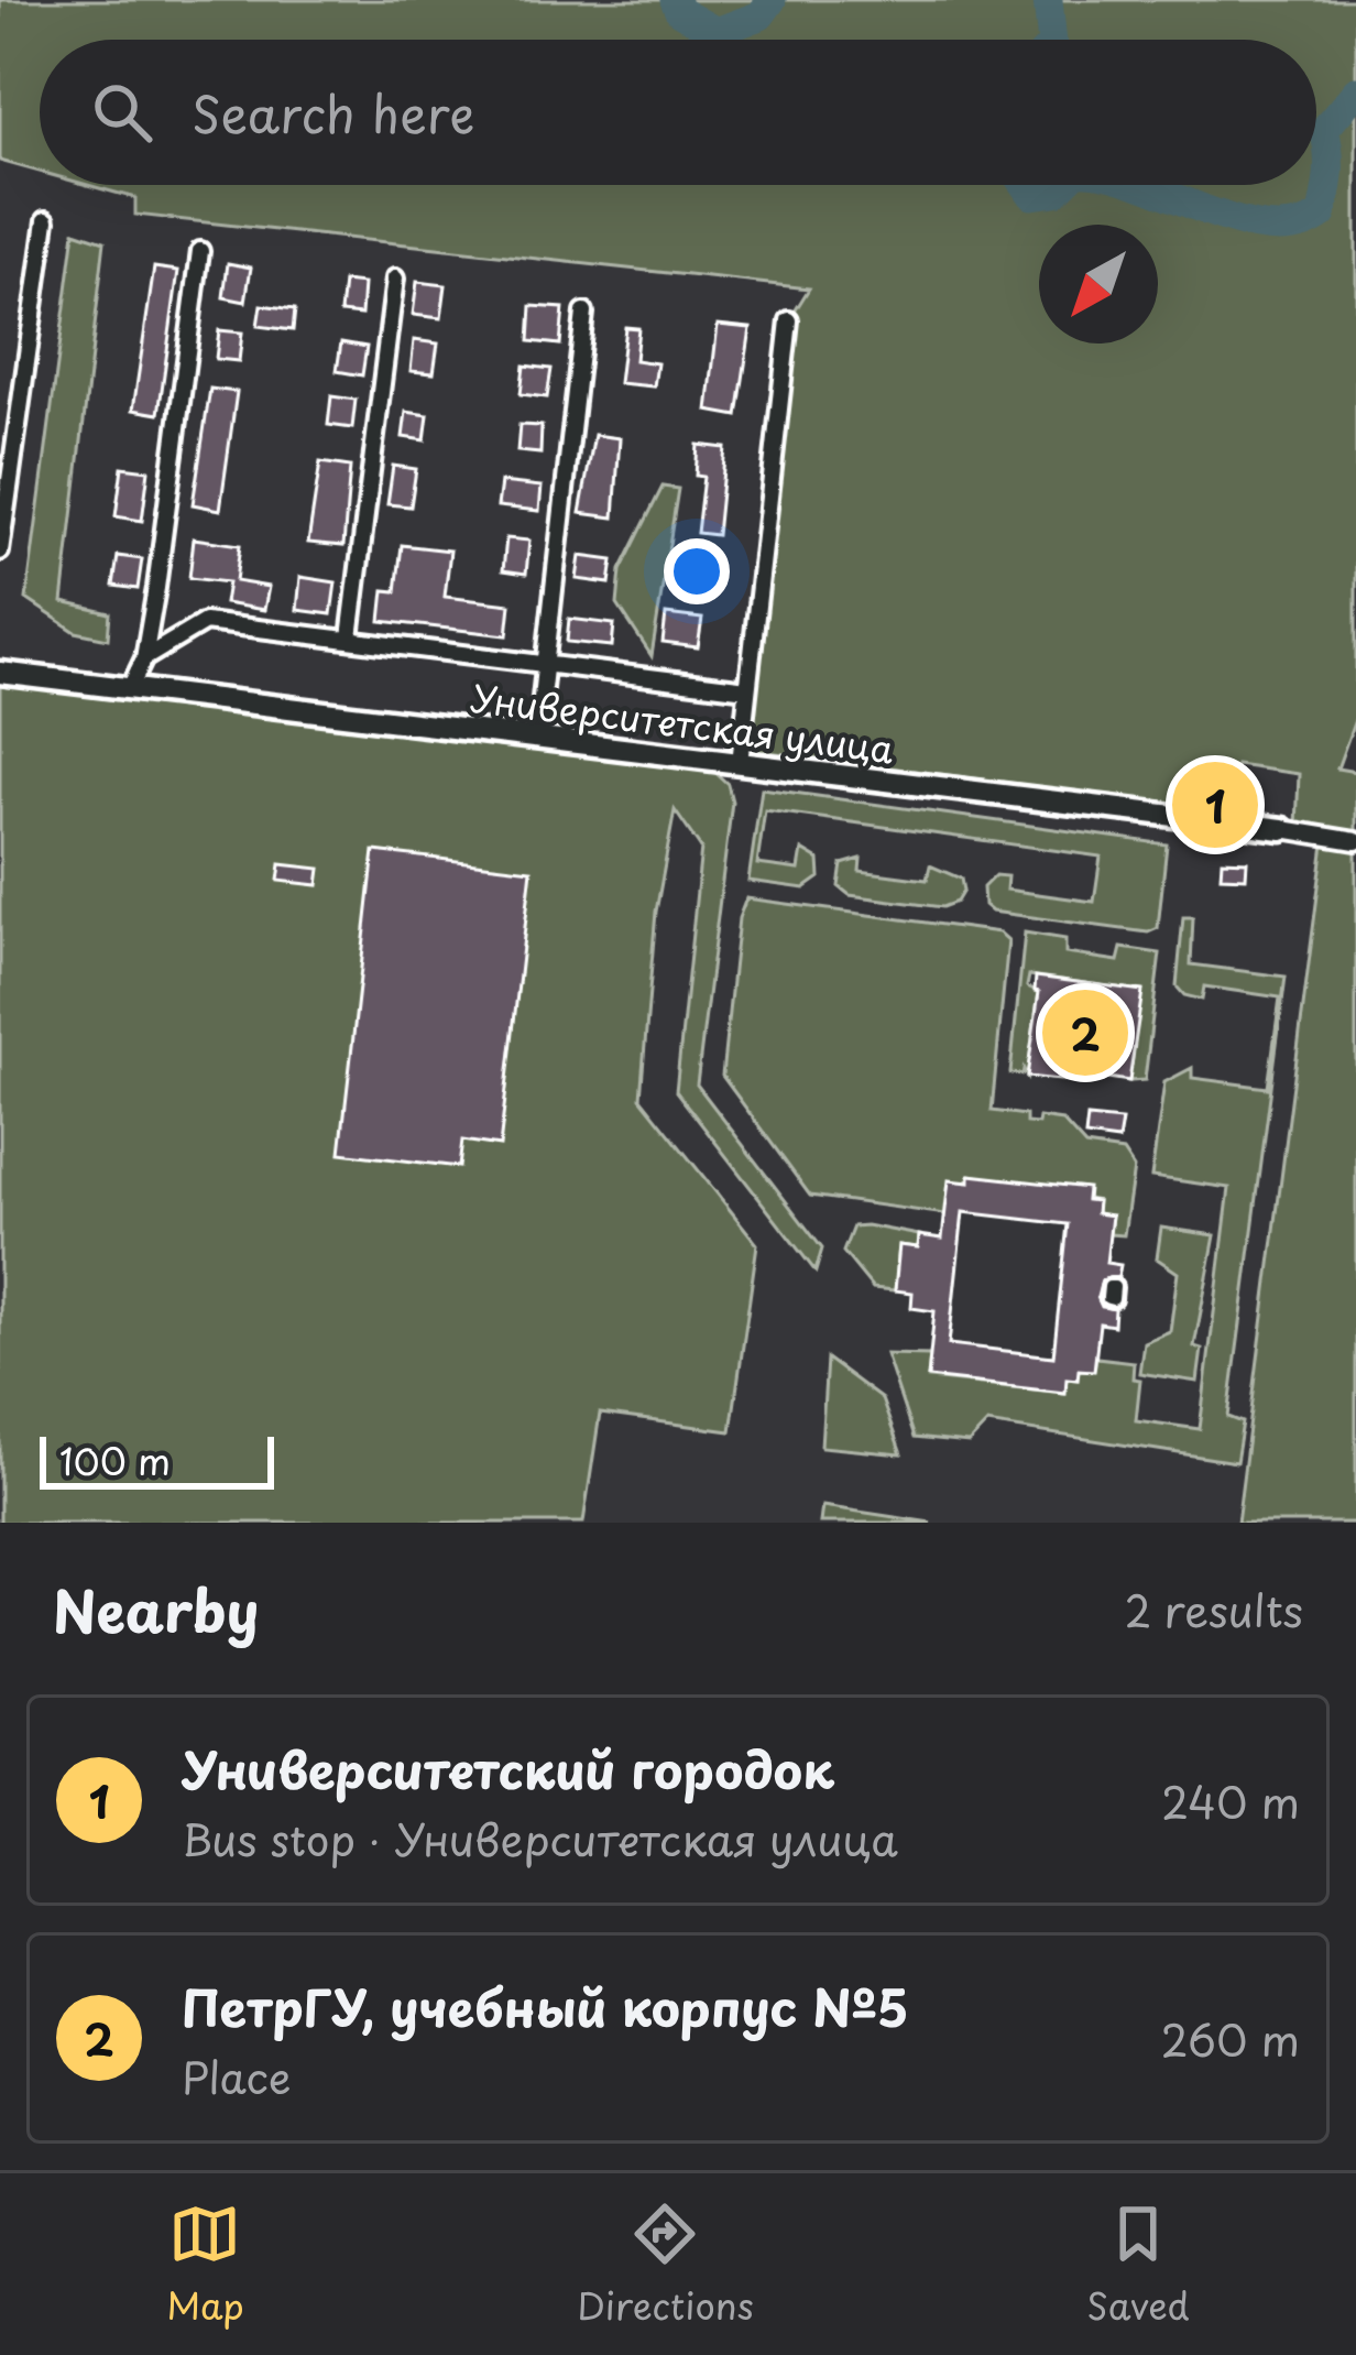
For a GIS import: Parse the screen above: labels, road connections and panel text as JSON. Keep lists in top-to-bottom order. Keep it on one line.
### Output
{"streets":{"street":["Университетская улица"]},"scale_bar":"100 m","north":"bottom left","page":{"search":"Search here","pins":["1","2"],"scale":"100 m","heading":["Nearby","2 results"],"list":[{"mark":"1","name":"Университетский городок","note":"Bus stop · Университетская улица","value":"240 m"},{"mark":"2","name":"ПетрГУ, учебный корпус №5","note":"Place","value":"260 m"}],"nav":["Map","Directions","Saved"]}}
